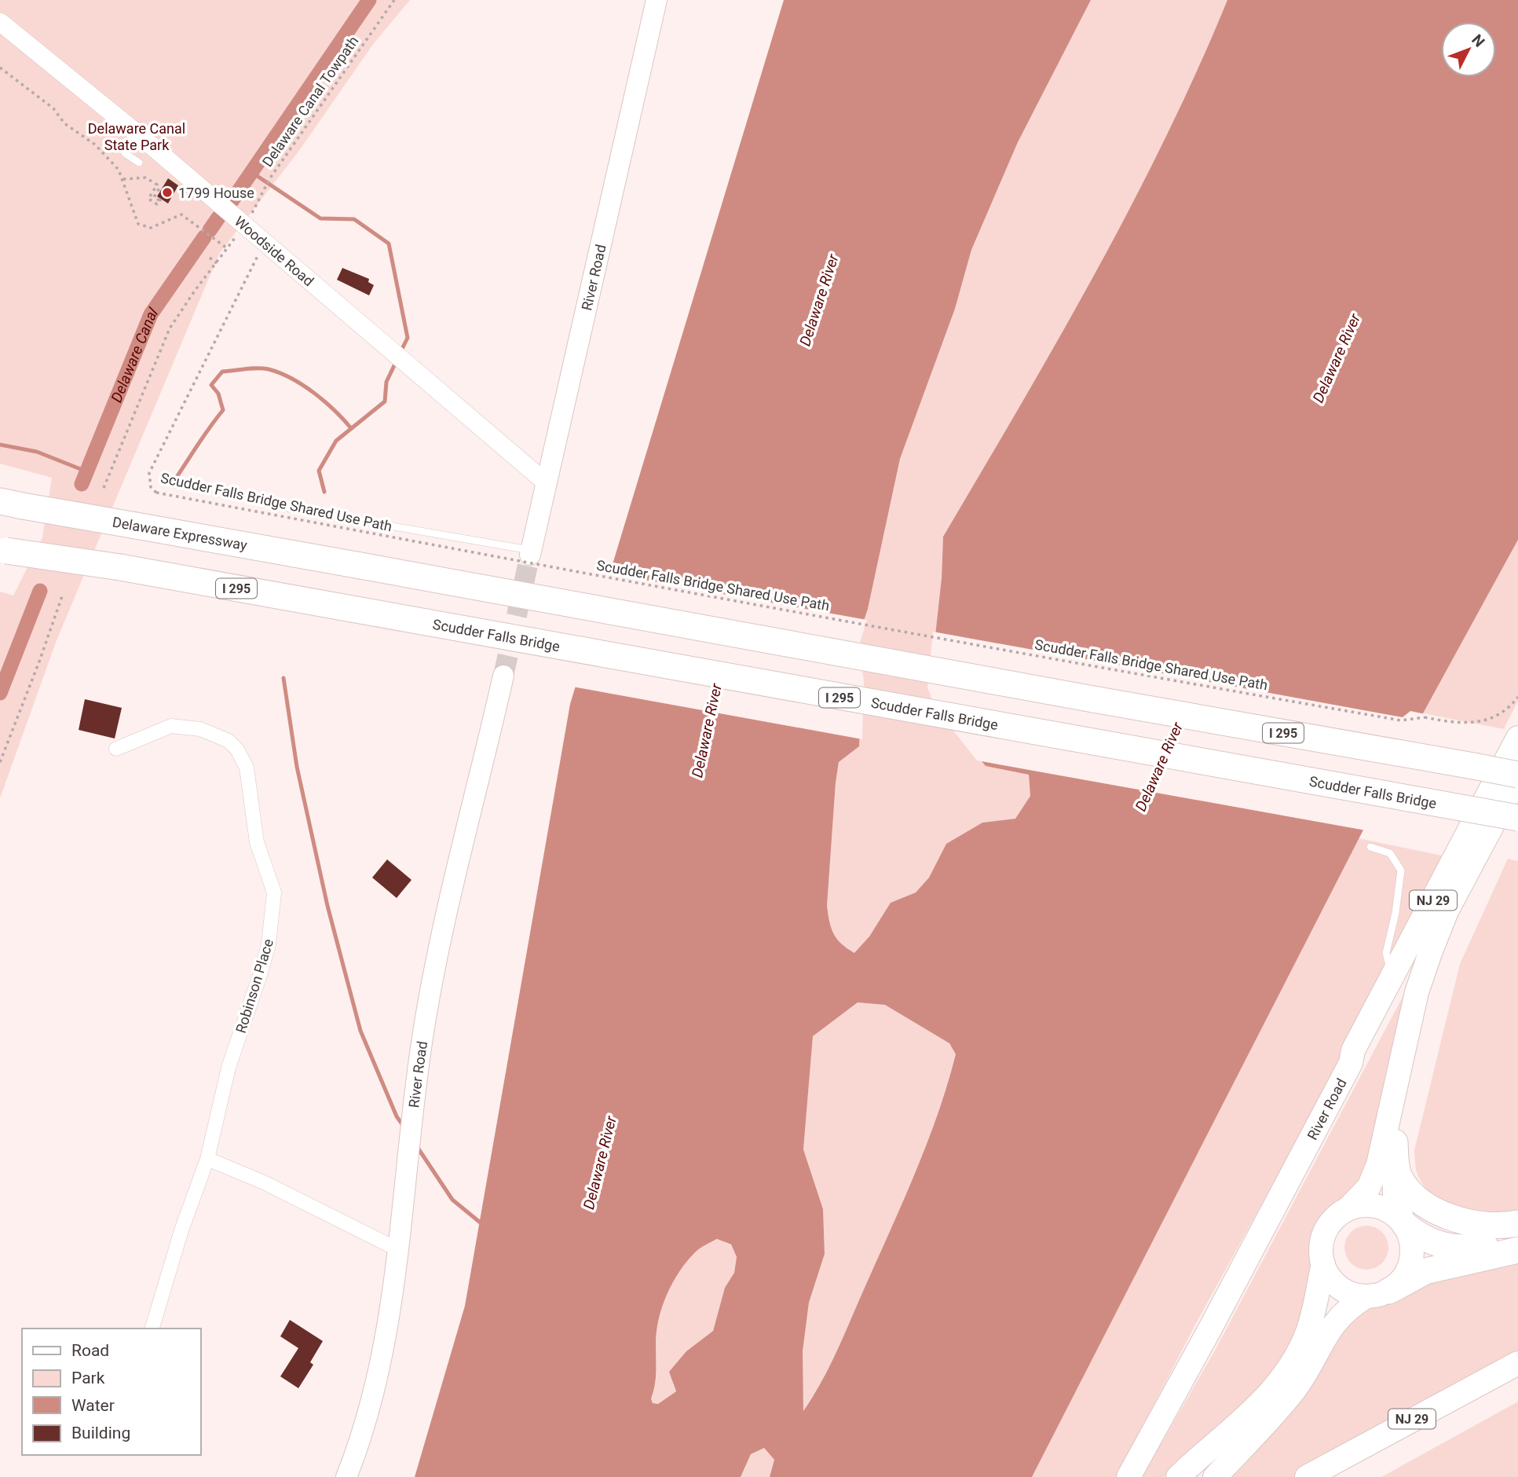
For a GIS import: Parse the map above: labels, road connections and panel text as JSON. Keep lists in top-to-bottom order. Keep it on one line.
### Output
{"streets":{"highway":["River Road","Delaware Expressway","I 295","Scudder Falls Bridge","NJ 29"],"street":["Woodside Road","Robinson Place"],"path":["Delaware Canal Towpath","Scudder Falls Bridge Shared Use Path"]},"crossings":[["Delaware Canal Towpath","Woodside Road"],["Woodside Road","River Road"]],"water":["Delaware River","Delaware Canal"],"parks":["Delaware Canal State Park"],"places":["1799 House"],"legend":["Road","Park","Water","Building"],"north":"top right"}
